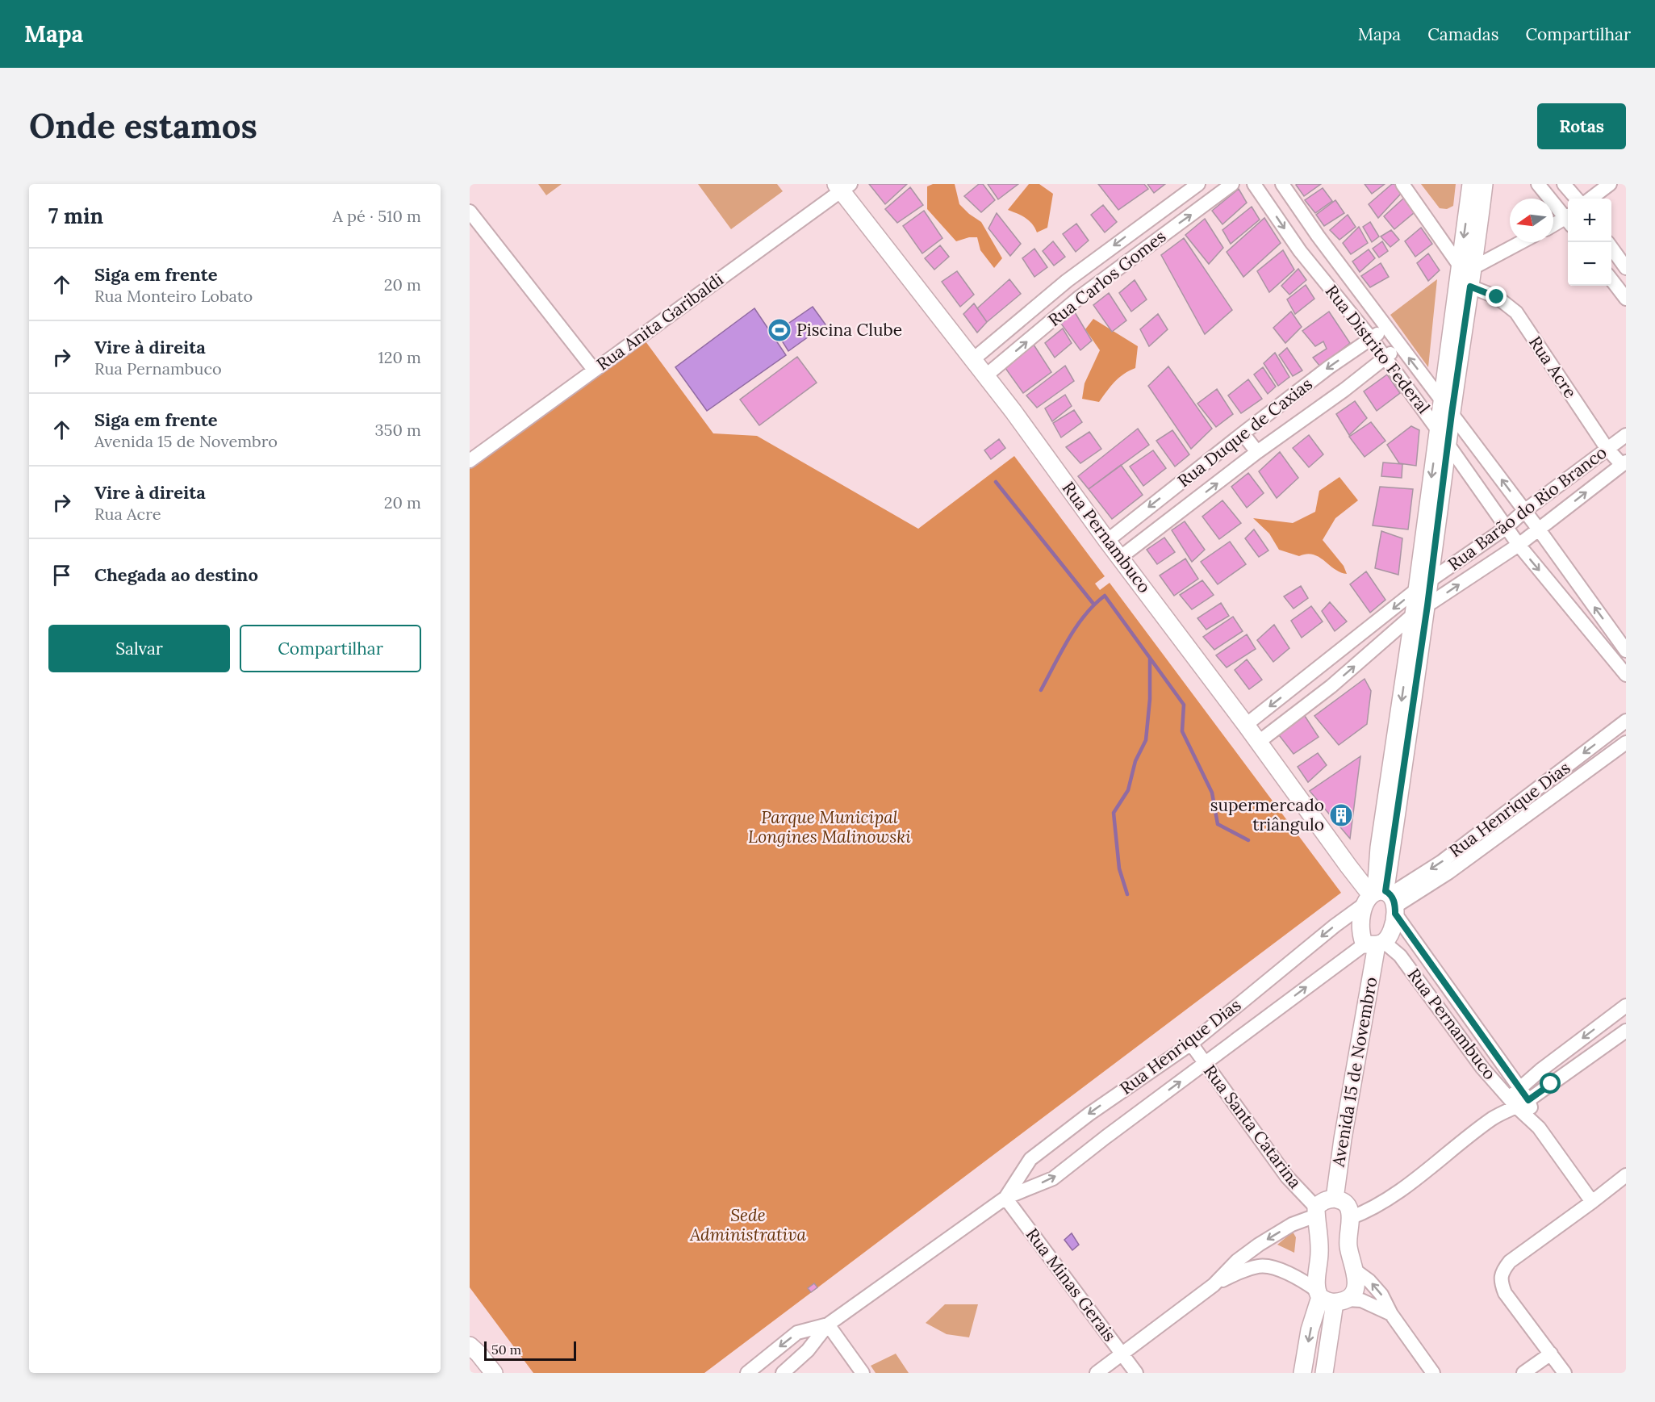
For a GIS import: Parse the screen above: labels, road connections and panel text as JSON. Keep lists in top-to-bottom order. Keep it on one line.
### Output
{"streets":{"main road":["Rua Pernambuco","Avenida 15 de Novembro"],"street":["Rua Carlos Gomes","Rua Anita Garibaldi","Rua Distrito Federal","Rua Acre","Rua Duque de Caxias","Rua Barão do Rio Branco","Rua Henrique Dias","Rua Santa Catarina","Rua Minas Gerais"]},"crossings":[["Rua Carlos Gomes","Rua Pernambuco"],["Rua Anita Garibaldi","Rua Pernambuco"],["Rua Distrito Federal","Rua Duque de Caxias"],["Rua Distrito Federal","Rua Barão do Rio Branco"],["Rua Distrito Federal","Avenida 15 de Novembro"],["Rua Acre","Rua Barão do Rio Branco"],["Rua Acre","Avenida 15 de Novembro"],["Rua Duque de Caxias","Rua Pernambuco"],["Rua Barão do Rio Branco","Rua Pernambuco"],["Rua Barão do Rio Branco","Avenida 15 de Novembro"],["Rua Pernambuco","Rua Henrique Dias"],["Rua Pernambuco","Avenida 15 de Novembro"],["Rua Henrique Dias","Avenida 15 de Novembro"],["Rua Henrique Dias","Rua Santa Catarina"],["Rua Henrique Dias","Rua Minas Gerais"]],"parks":["Parque Municipal Longines Malinowski","Sede Administrativa"],"places":{"sports":["Piscina Clube"],"building":["supermercado triângulo"]},"scale_bar":"50 m","north":"left","page":{"header":"Mapa","nav":["Mapa","Camadas","Compartilhar"],"buttons":["Rotas",["Salvar","Compartilhar"]],"title":"Onde estamos","heading":["7 min","A pé · 510 m"],"map_buttons":["+","−"],"list":[["Siga em frente","Rua Monteiro Lobato","20 m"],["Vire à direita","Rua Pernambuco","120 m"],["Siga em frente","Avenida 15 de Novembro","350 m"],["Vire à direita","Rua Acre","20 m"],"Chegada ao destino"],"scale":"50 m"}}
